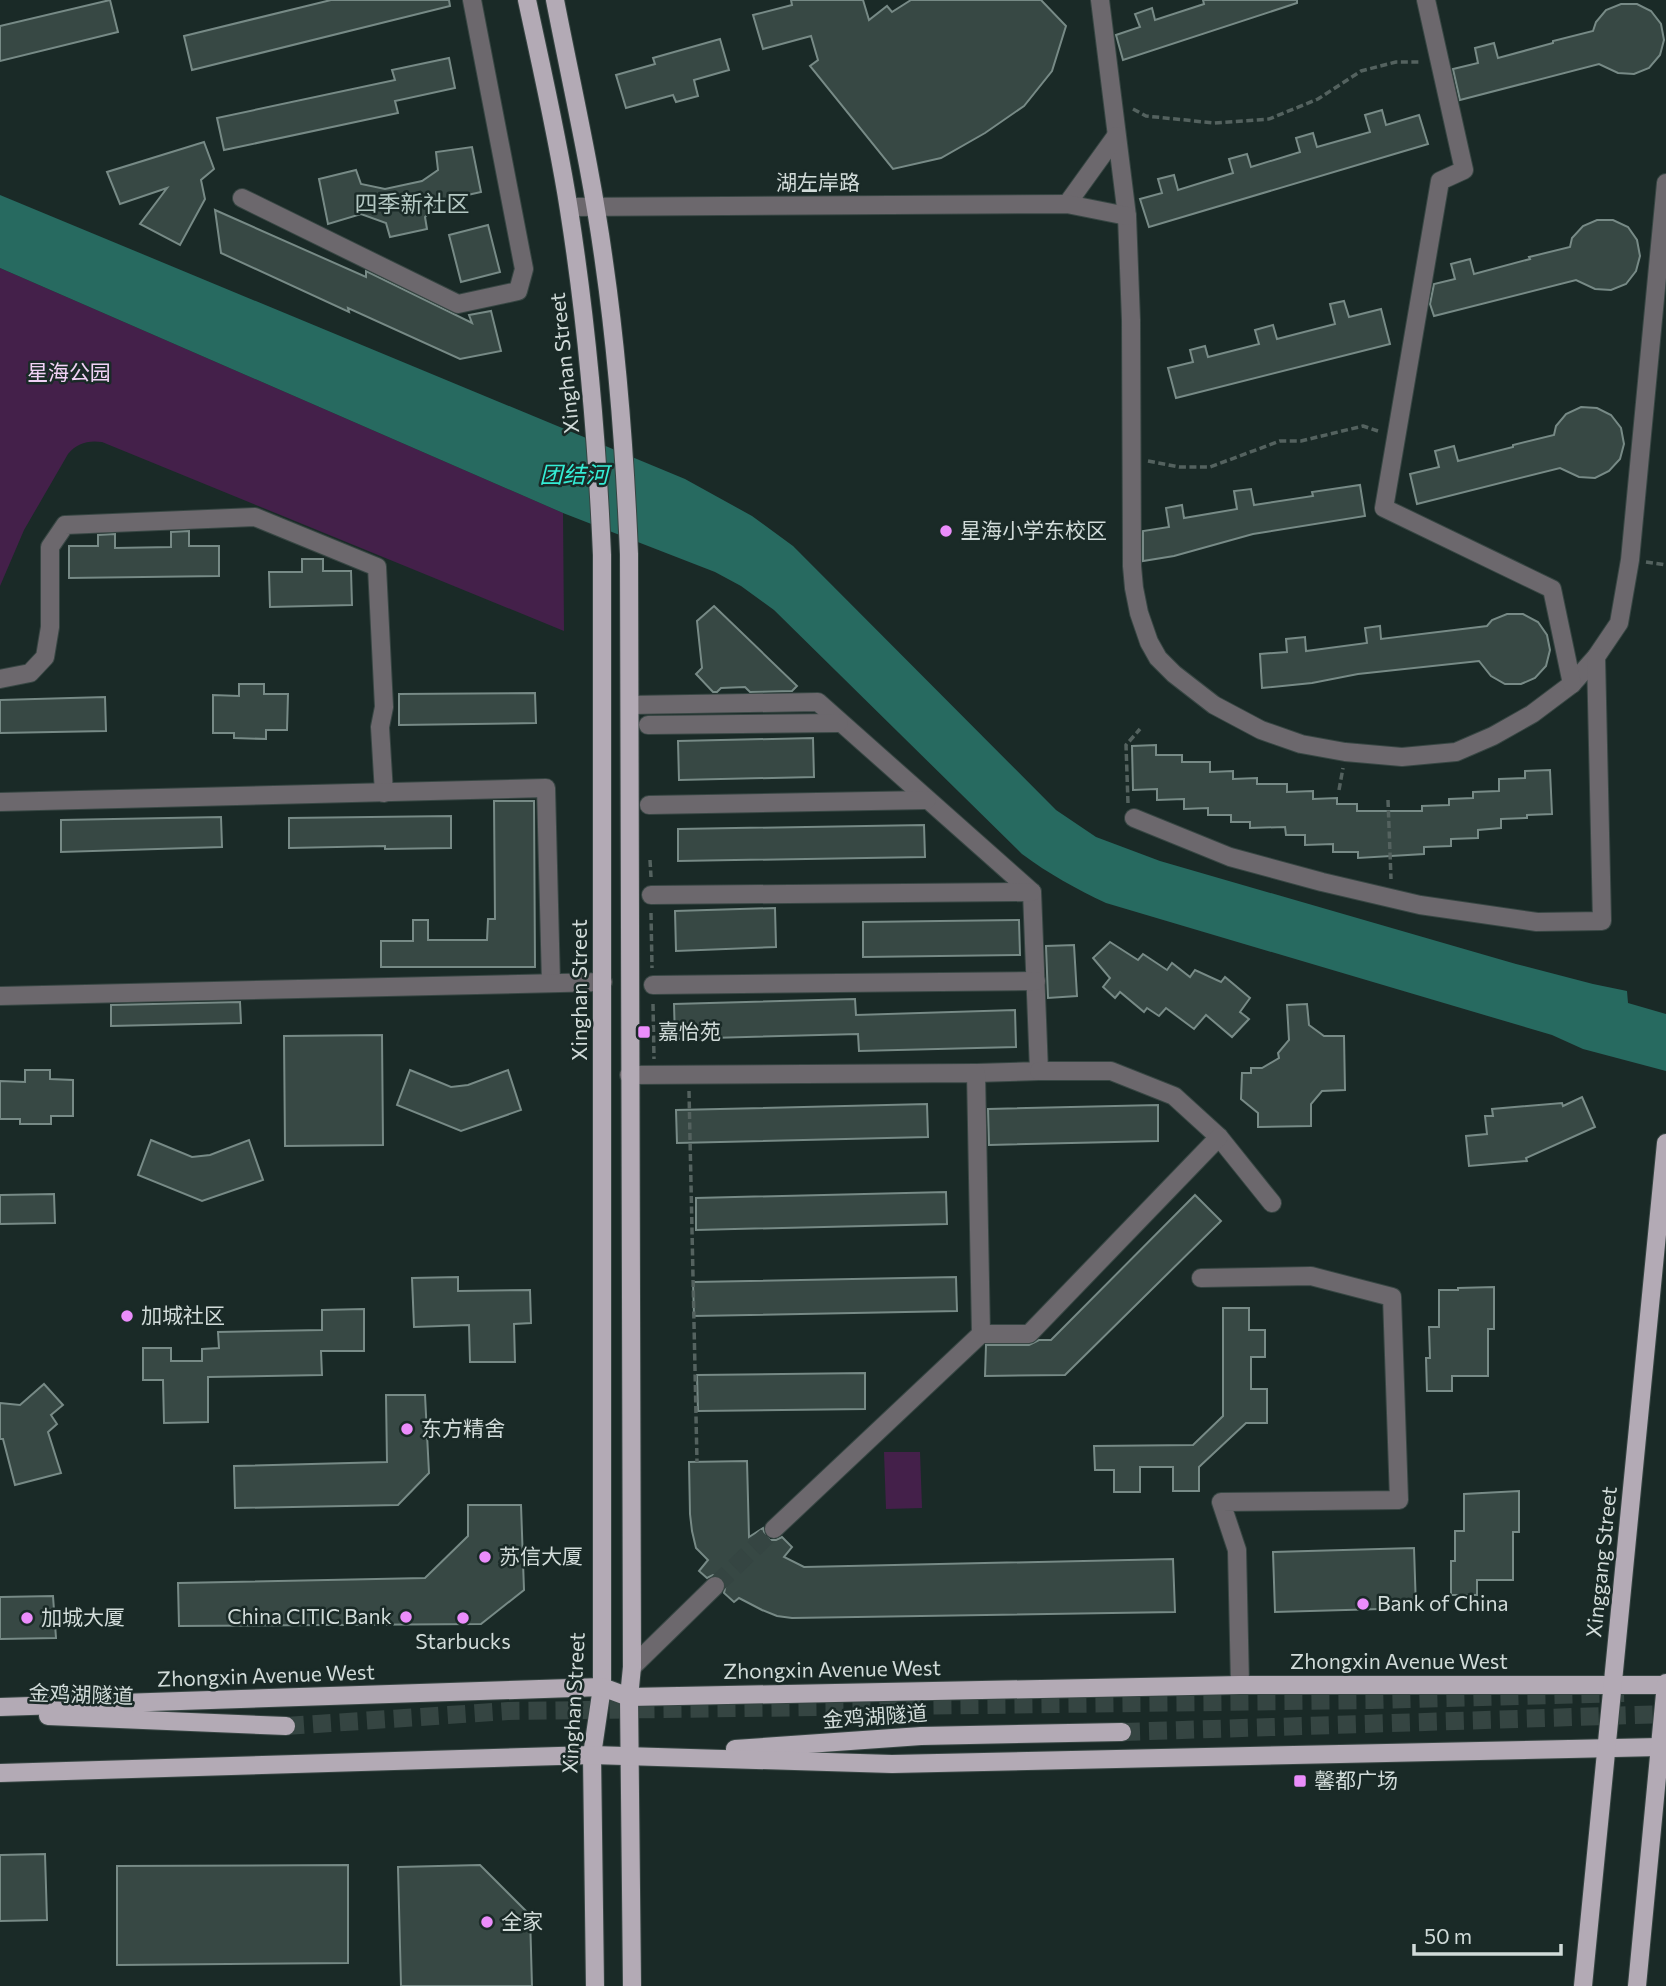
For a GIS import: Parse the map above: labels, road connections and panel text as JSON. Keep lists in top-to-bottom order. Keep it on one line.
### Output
{"streets":{"main road":["Xinghan Street","Xinggang Street","Zhongxin Avenue West","金鸡湖隧道"],"street":["湖左岸路"]},"crossings":[["湖左岸路","Xinghan Street"],["Xinghan Street","Zhongxin Avenue West"],["Xinggang Street","Zhongxin Avenue West"]],"districts":["四季新社区"],"water":["团结河"],"parks":["星海公园"],"places":{"other":["星海小学东校区","加城社区","东方精舍","苏信大厦","Bank of China","China CITIC Bank","加城大厦","Starbucks","全家"],"transit":["嘉怡苑","馨都广场"]},"scale_bar":"50 m"}
